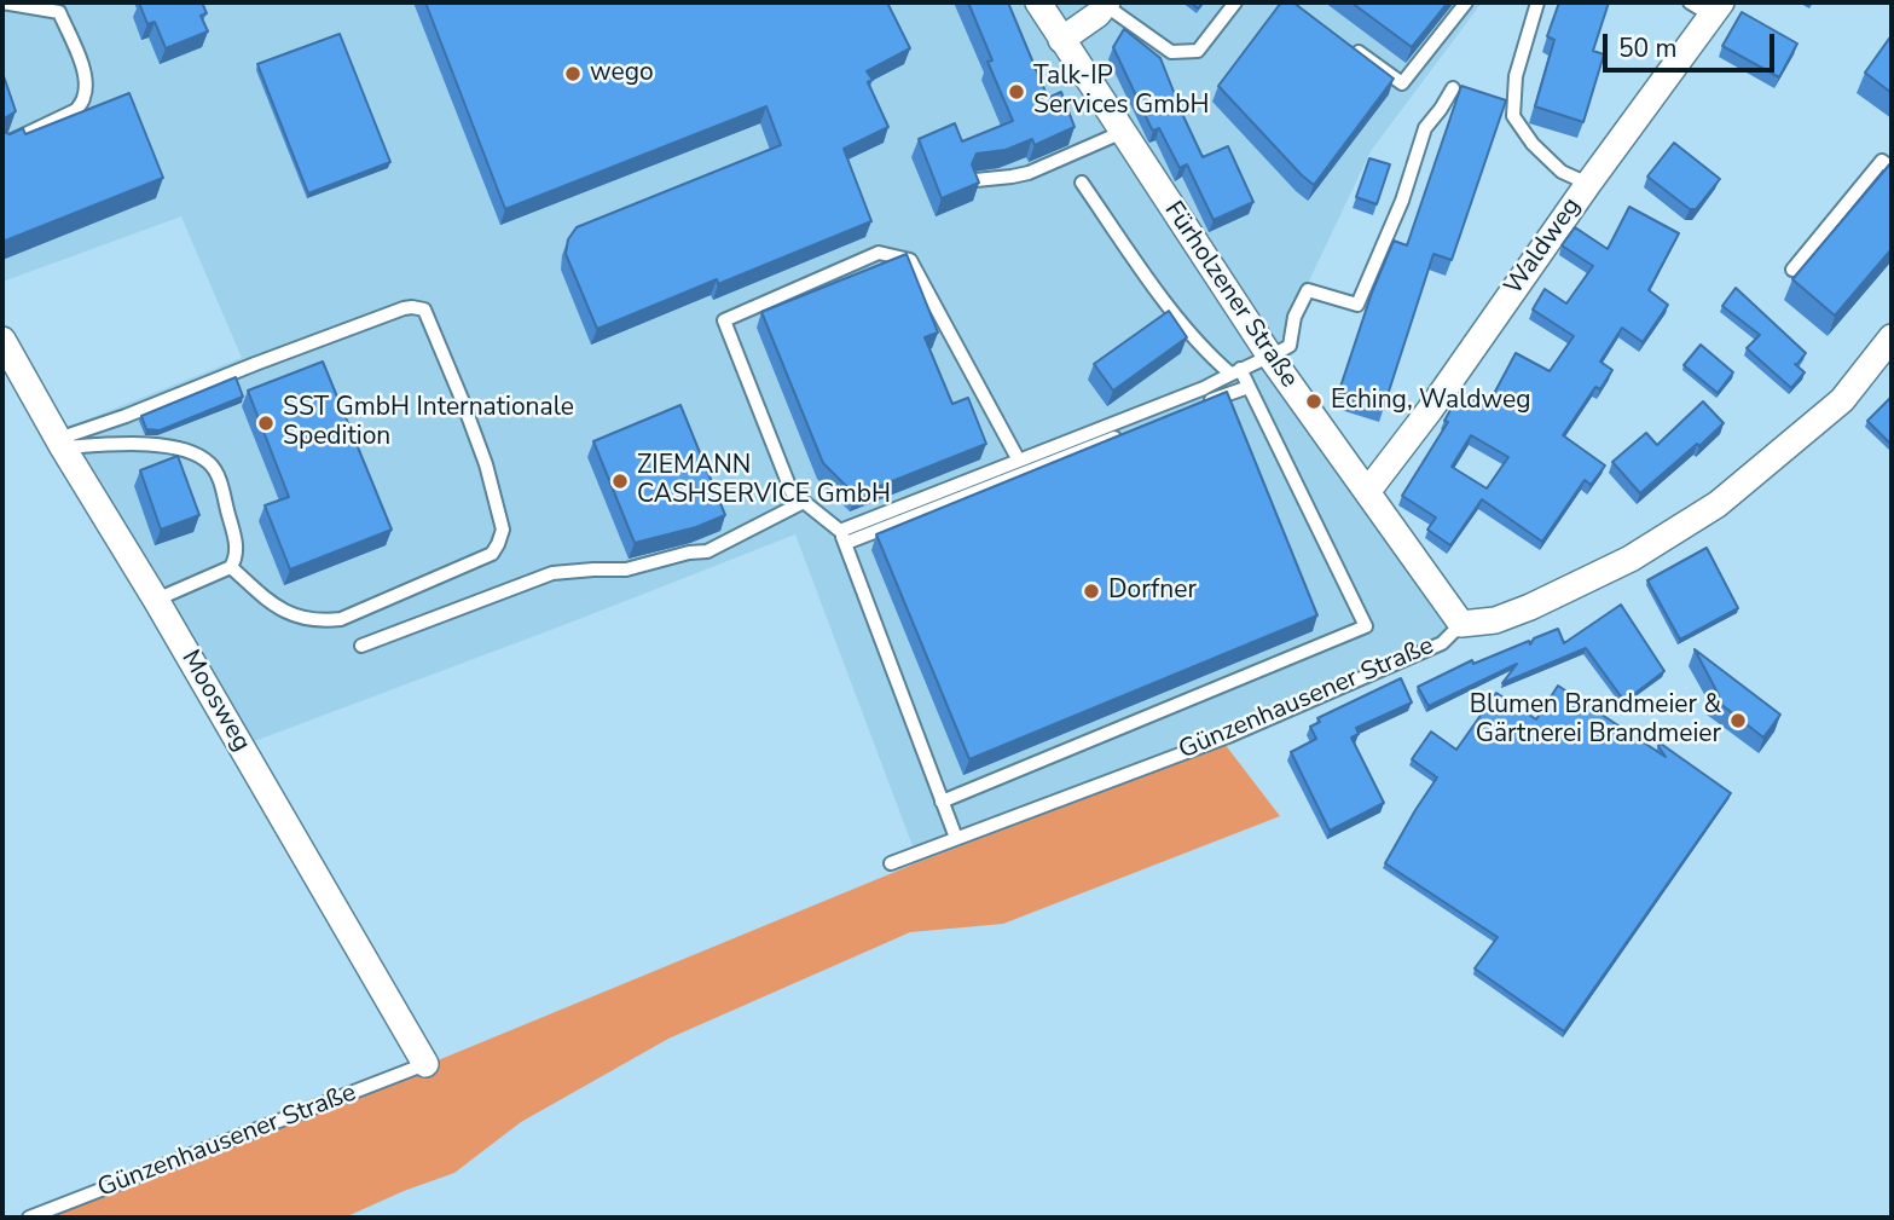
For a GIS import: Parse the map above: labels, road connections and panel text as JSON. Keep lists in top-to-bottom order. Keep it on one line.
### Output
{"streets":{"street":["Waldweg","Fürholzener Straße","Günzenhausener Straße","Moosweg"]},"crossings":[["Waldweg","Fürholzener Straße"],["Fürholzener Straße","Günzenhausener Straße"],["Günzenhausener Straße","Moosweg"]],"places":["wego","Talk-IP Services GmbH","Eching, Waldweg","SST GmbH Internationale Spedition","ZIEMANN CASHSERVICE GmbH","Dorfner","Blumen Brandmeier & Gärtnerei Brandmeier"],"scale_bar":"50 m"}
